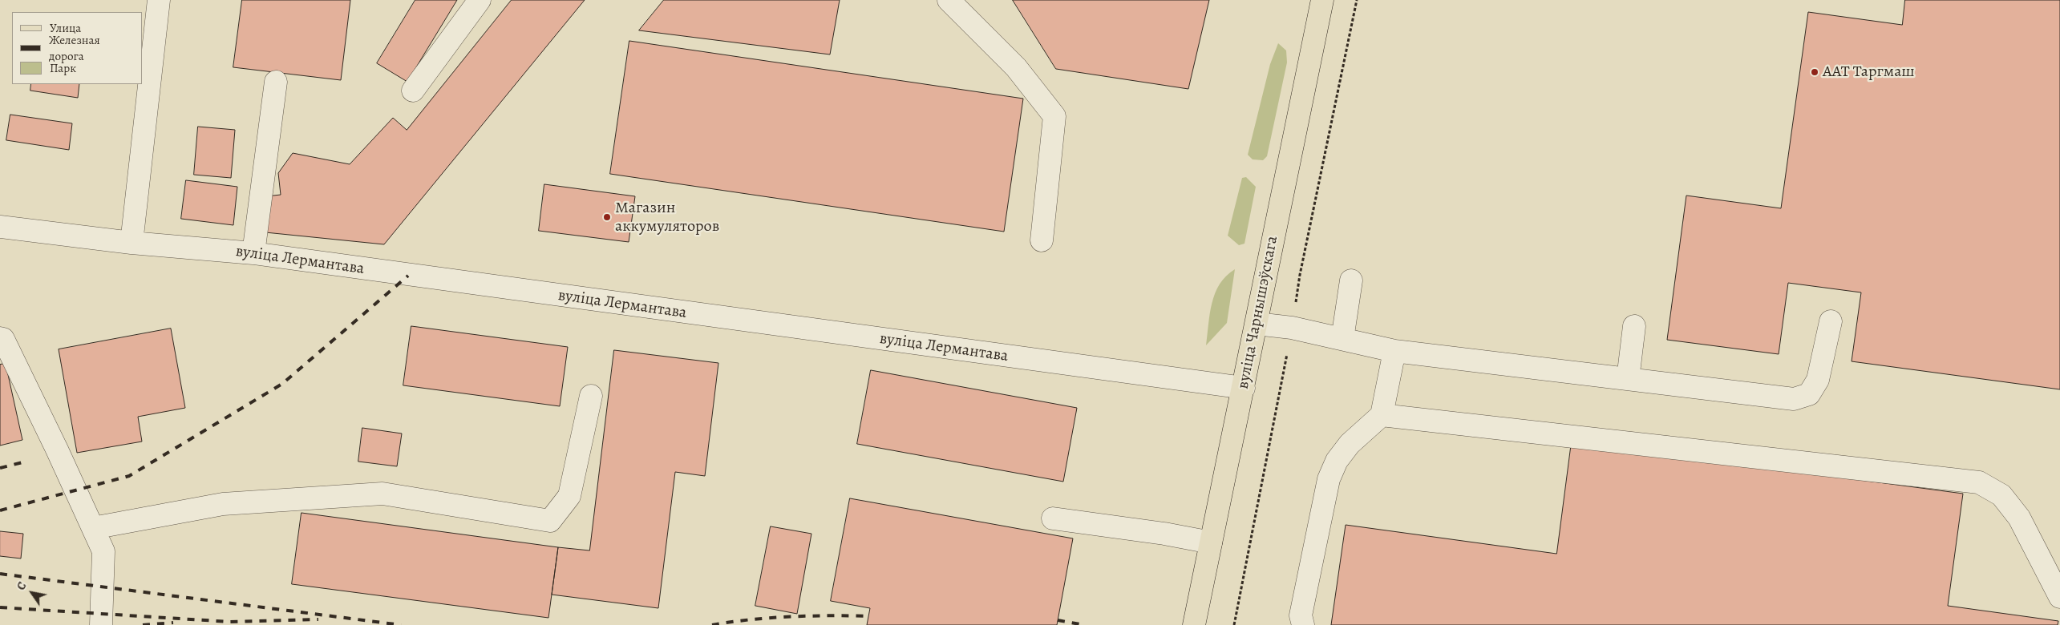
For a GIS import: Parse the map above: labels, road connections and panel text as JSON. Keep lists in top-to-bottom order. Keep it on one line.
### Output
{"streets":{"main road":["вуліца Чарнышэўскага"],"street":["вуліца Лермантава"]},"crossings":[["вуліца Лермантава","вуліца Чарнышэўскага"]],"places":["ААТ Таргмаш","Магазин аккумуляторов"],"legend":["Улица","Железная дорога","Парк"],"north":"top left"}
